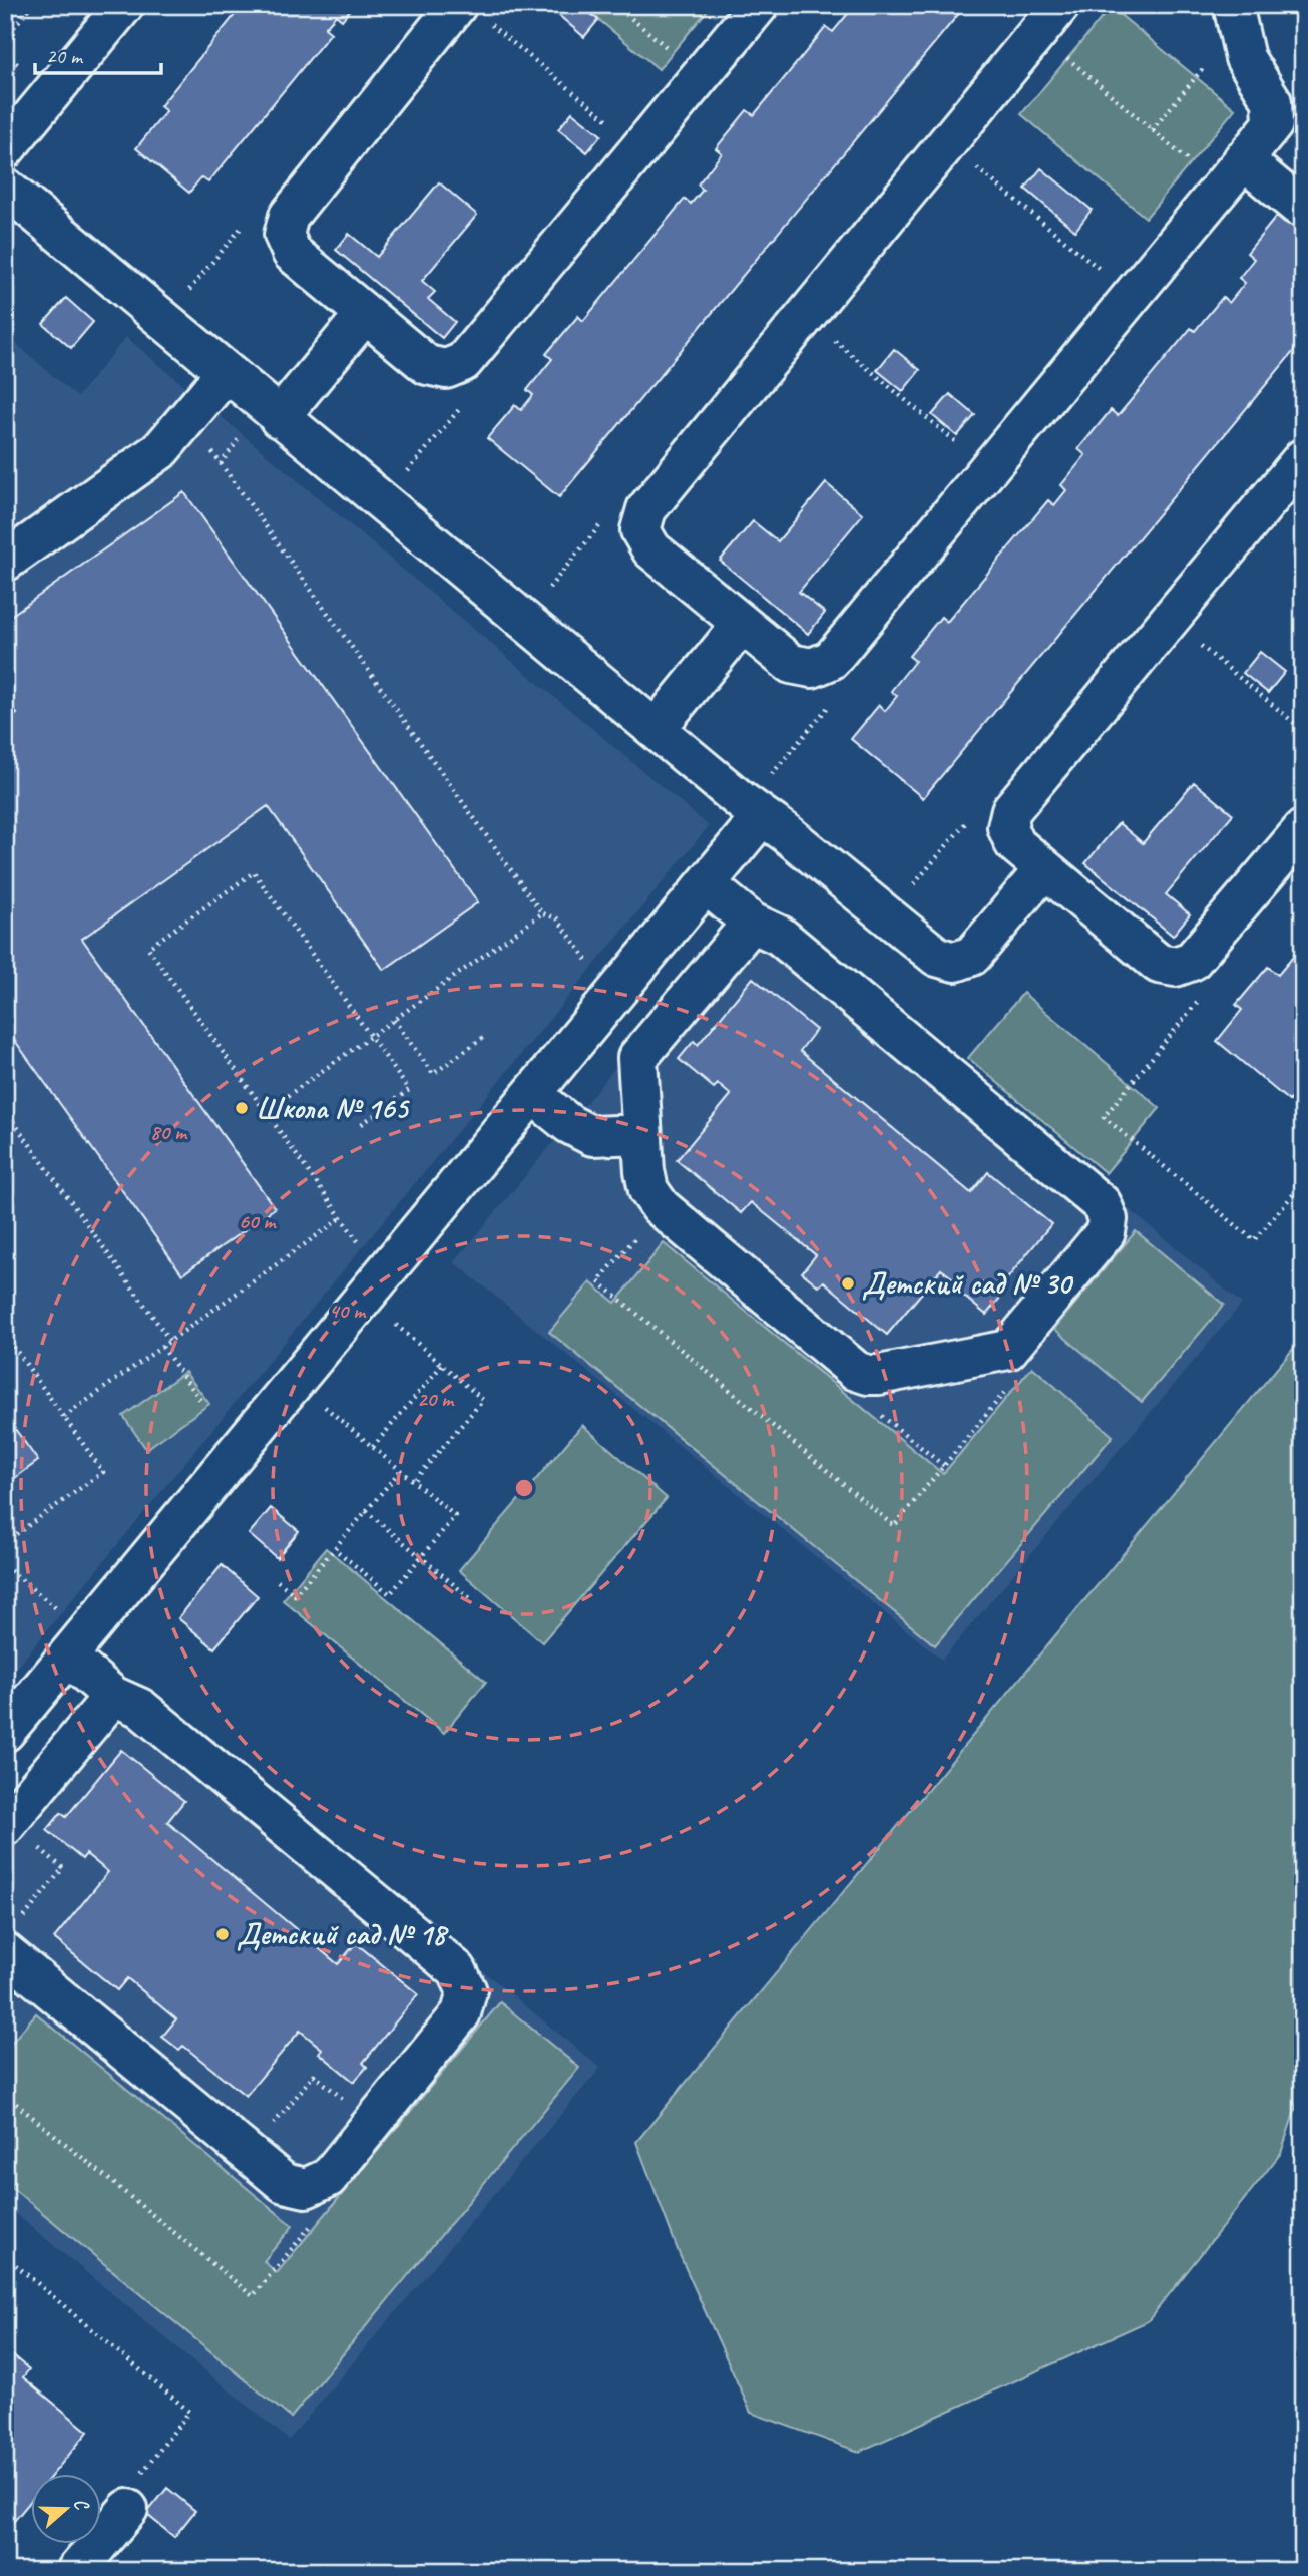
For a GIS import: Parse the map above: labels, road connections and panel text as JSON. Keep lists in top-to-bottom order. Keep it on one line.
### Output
{"places":["Школа № 165","Детский сад № 30","Детский сад № 18"],"scale_bar":"20 m","north":"right","rings":["80 m","60 m","40 m","20 m"]}
